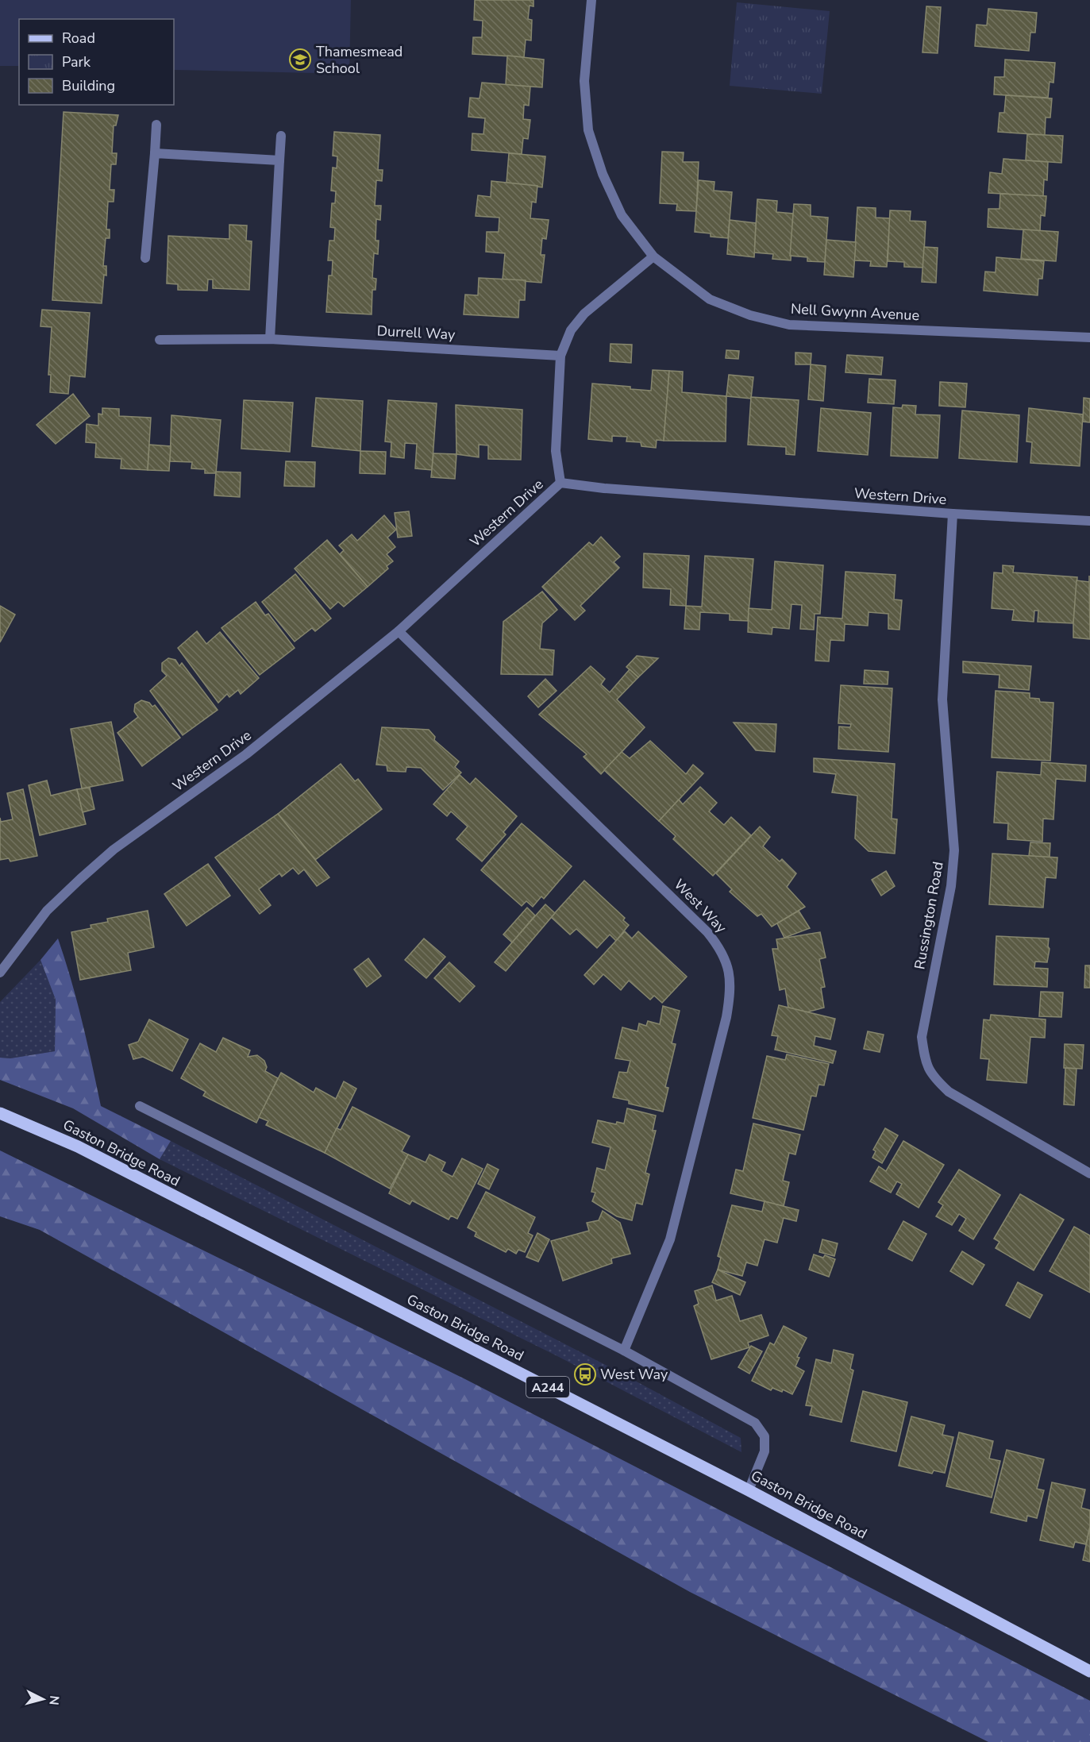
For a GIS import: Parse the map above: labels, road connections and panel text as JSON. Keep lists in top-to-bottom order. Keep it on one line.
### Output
{"streets":{"main road":["Gaston Bridge Road","A244"],"street":["Nell Gwynn Avenue","Durrell Way","Western Drive","West Way","Russington Road"]},"crossings":[["Western Drive","West Way"],["Western Drive","Russington Road"]],"places":{"school or university":["Thamesmead School"],"bus stop":["West Way"]},"legend":["Road","Park","Building"],"north":"right"}
